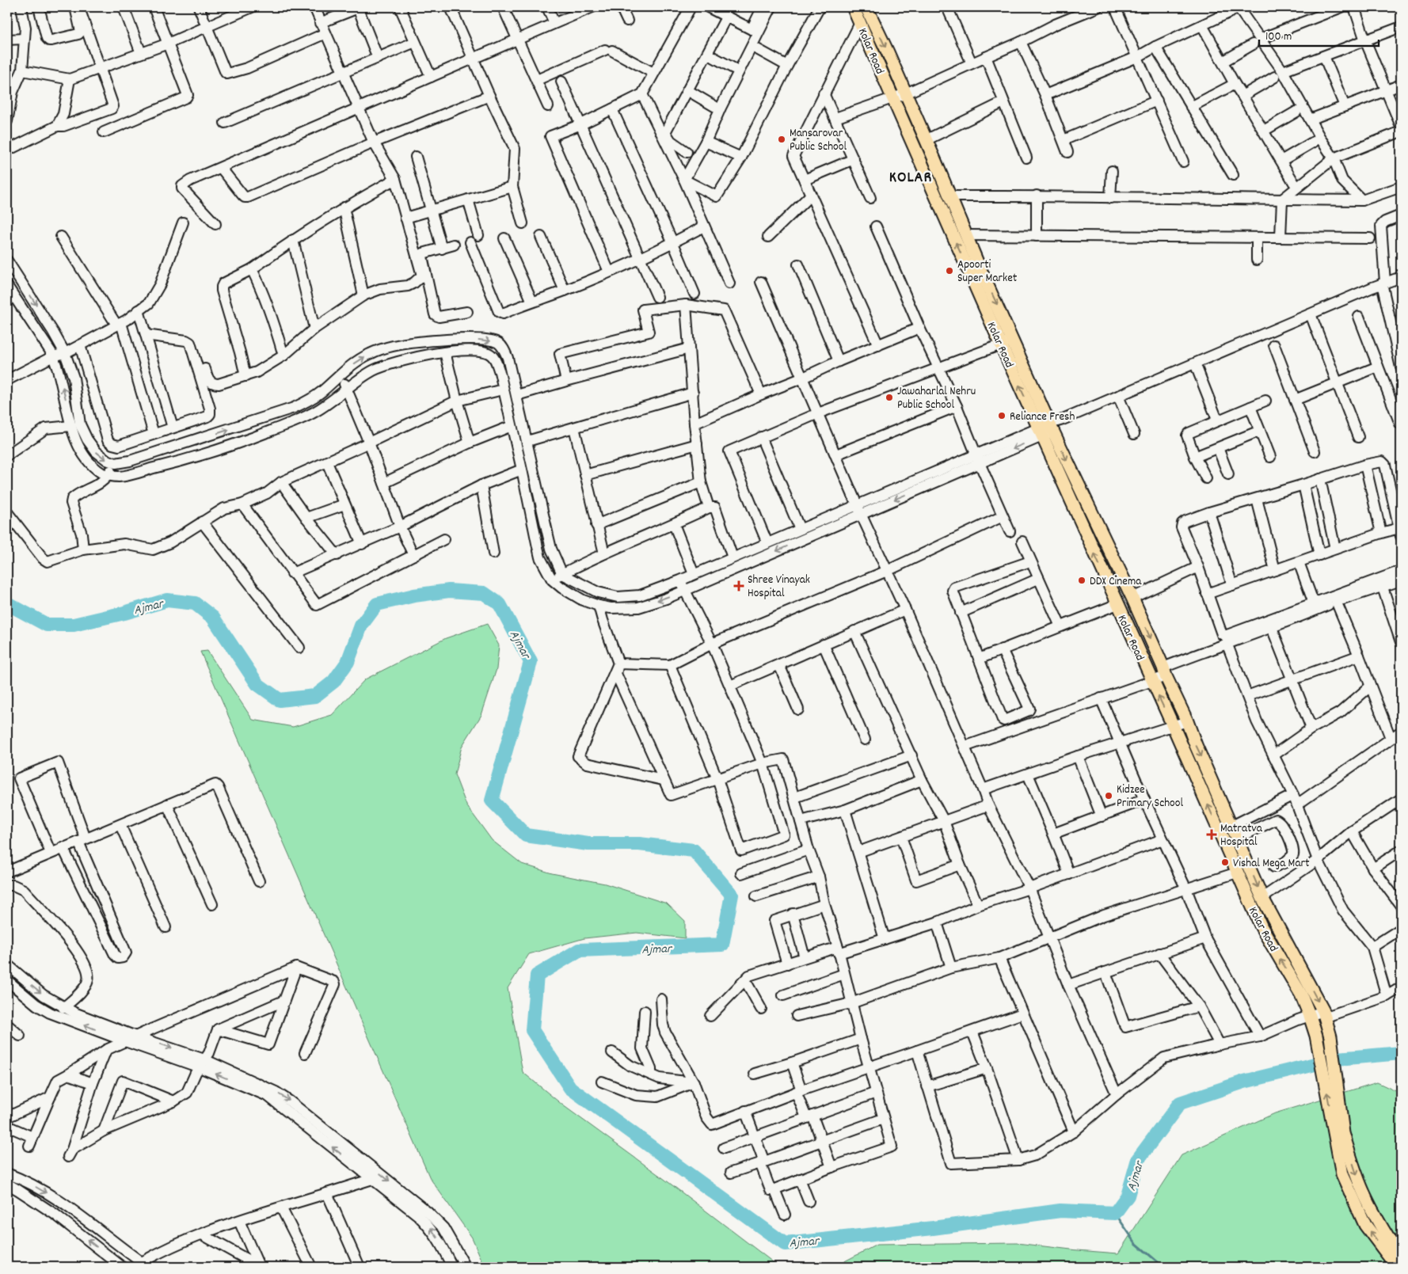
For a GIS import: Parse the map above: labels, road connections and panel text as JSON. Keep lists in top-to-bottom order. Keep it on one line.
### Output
{"streets":{"main road":["Kolar Road"]},"districts":["KOLAR"],"water":["Ajmar"],"places":{"other":["Mansarovar Public School","Apoorti Super Market","Jawaharlal Nehru Public School","Reliance Fresh","DDX Cinema","Kidzee Primary School","Vishal Mega Mart"],"health":["Shree Vinayak Hospital","Matratva Hospital"]},"scale_bar":"100 m"}
